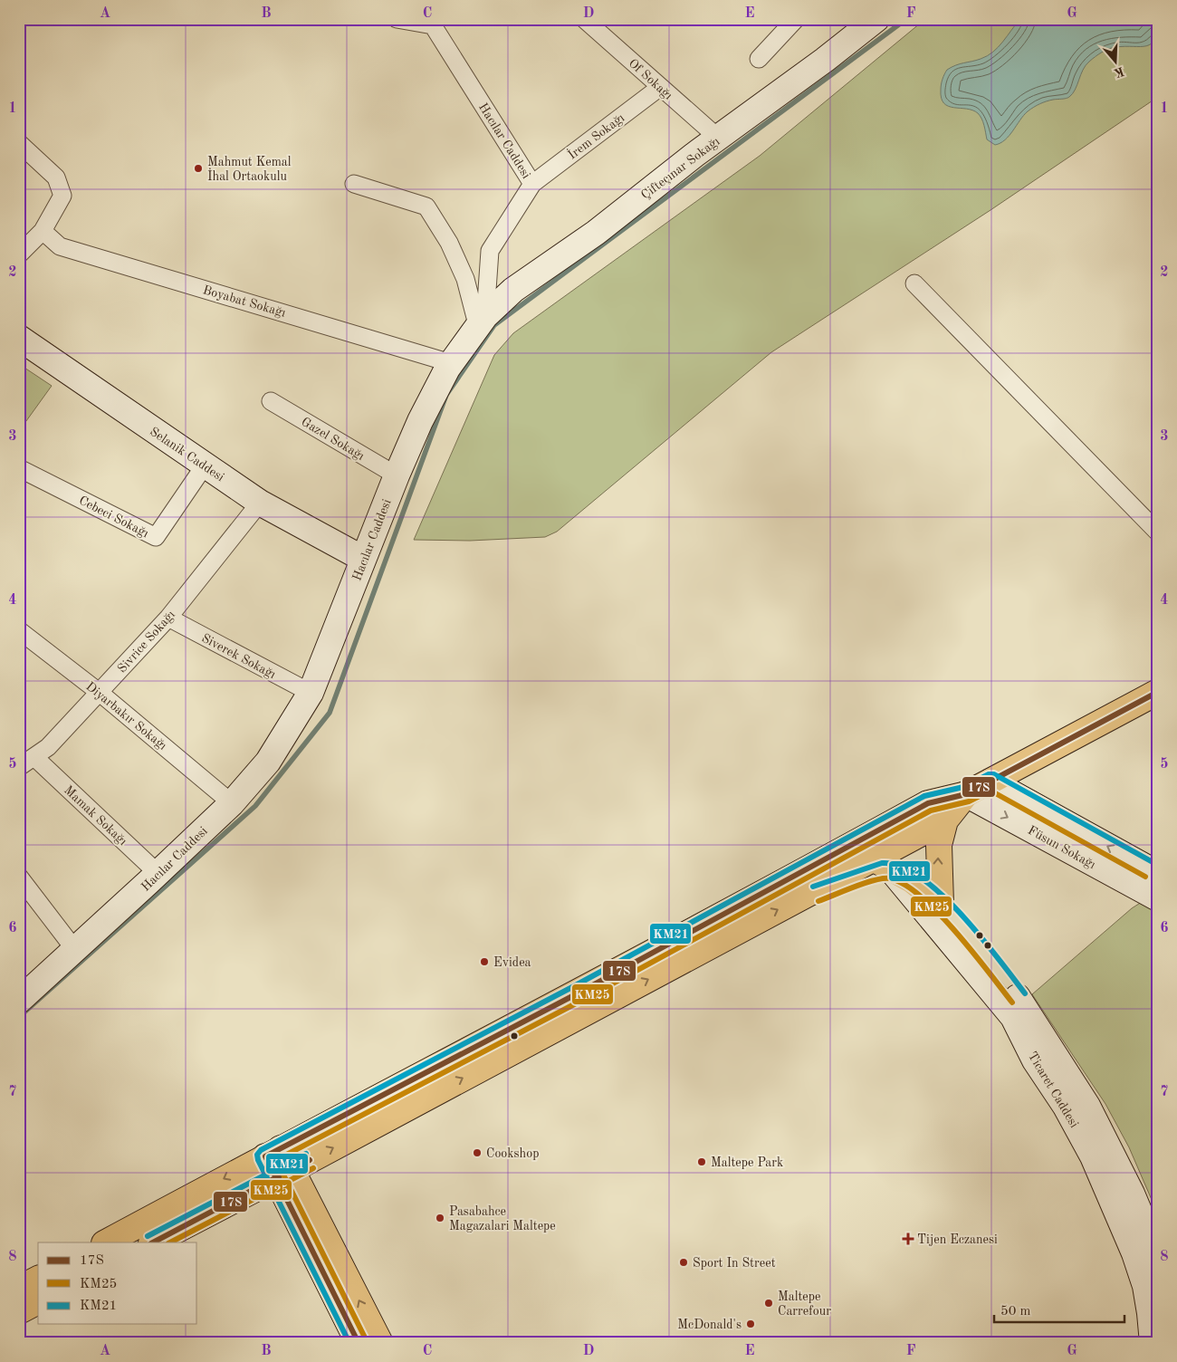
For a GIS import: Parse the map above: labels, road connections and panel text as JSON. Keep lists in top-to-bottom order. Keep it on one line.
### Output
{"streets":{"street":["Of Sokağı","İrem Sokağı","Hacılar Caddesi","Çifteçınar Sokağı","Boyabat Sokağı","Gazel Sokağı","Selanik Caddesi","Cebeci Sokağı","Sivrice Sokağı","Siverek Sokağı","Diyarbakır Sokağı","Mamak Sokağı","Füsun Sokağı","Ticaret Caddesi"]},"crossings":[["Of Sokağı","İrem Sokağı"],["Of Sokağı","Çifteçınar Sokağı"],["İrem Sokağı","Hacılar Caddesi"],["Hacılar Caddesi","Çifteçınar Sokağı"],["Hacılar Caddesi","Boyabat Sokağı"],["Hacılar Caddesi","Gazel Sokağı"],["Hacılar Caddesi","Selanik Caddesi"],["Hacılar Caddesi","Siverek Sokağı"],["Hacılar Caddesi","Diyarbakır Sokağı"],["Hacılar Caddesi","Mamak Sokağı"],["Selanik Caddesi","Cebeci Sokağı"],["Selanik Caddesi","Sivrice Sokağı"],["Sivrice Sokağı","Siverek Sokağı"],["Sivrice Sokağı","Diyarbakır Sokağı"],["Sivrice Sokağı","Mamak Sokağı"]],"places":{"other":["Mahmut Kemal İhal Ortaokulu","Evidea","Cookshop","Maltepe Park","Pasabahce Magazalari Maltepe","Sport In Street","Maltepe Carrefour","McDonald's"],"health":["Tijen Eczanesi"]},"lines":["transit line 17S","transit line KM21","transit line KM25"],"legend":["17S","KM25","KM21"],"scale_bar":"50 m","north":"bottom","grid":{"columns":["A","B","C","D","E","F","G"],"rows":["1","2","3","4","5","6","7","8"]}}
